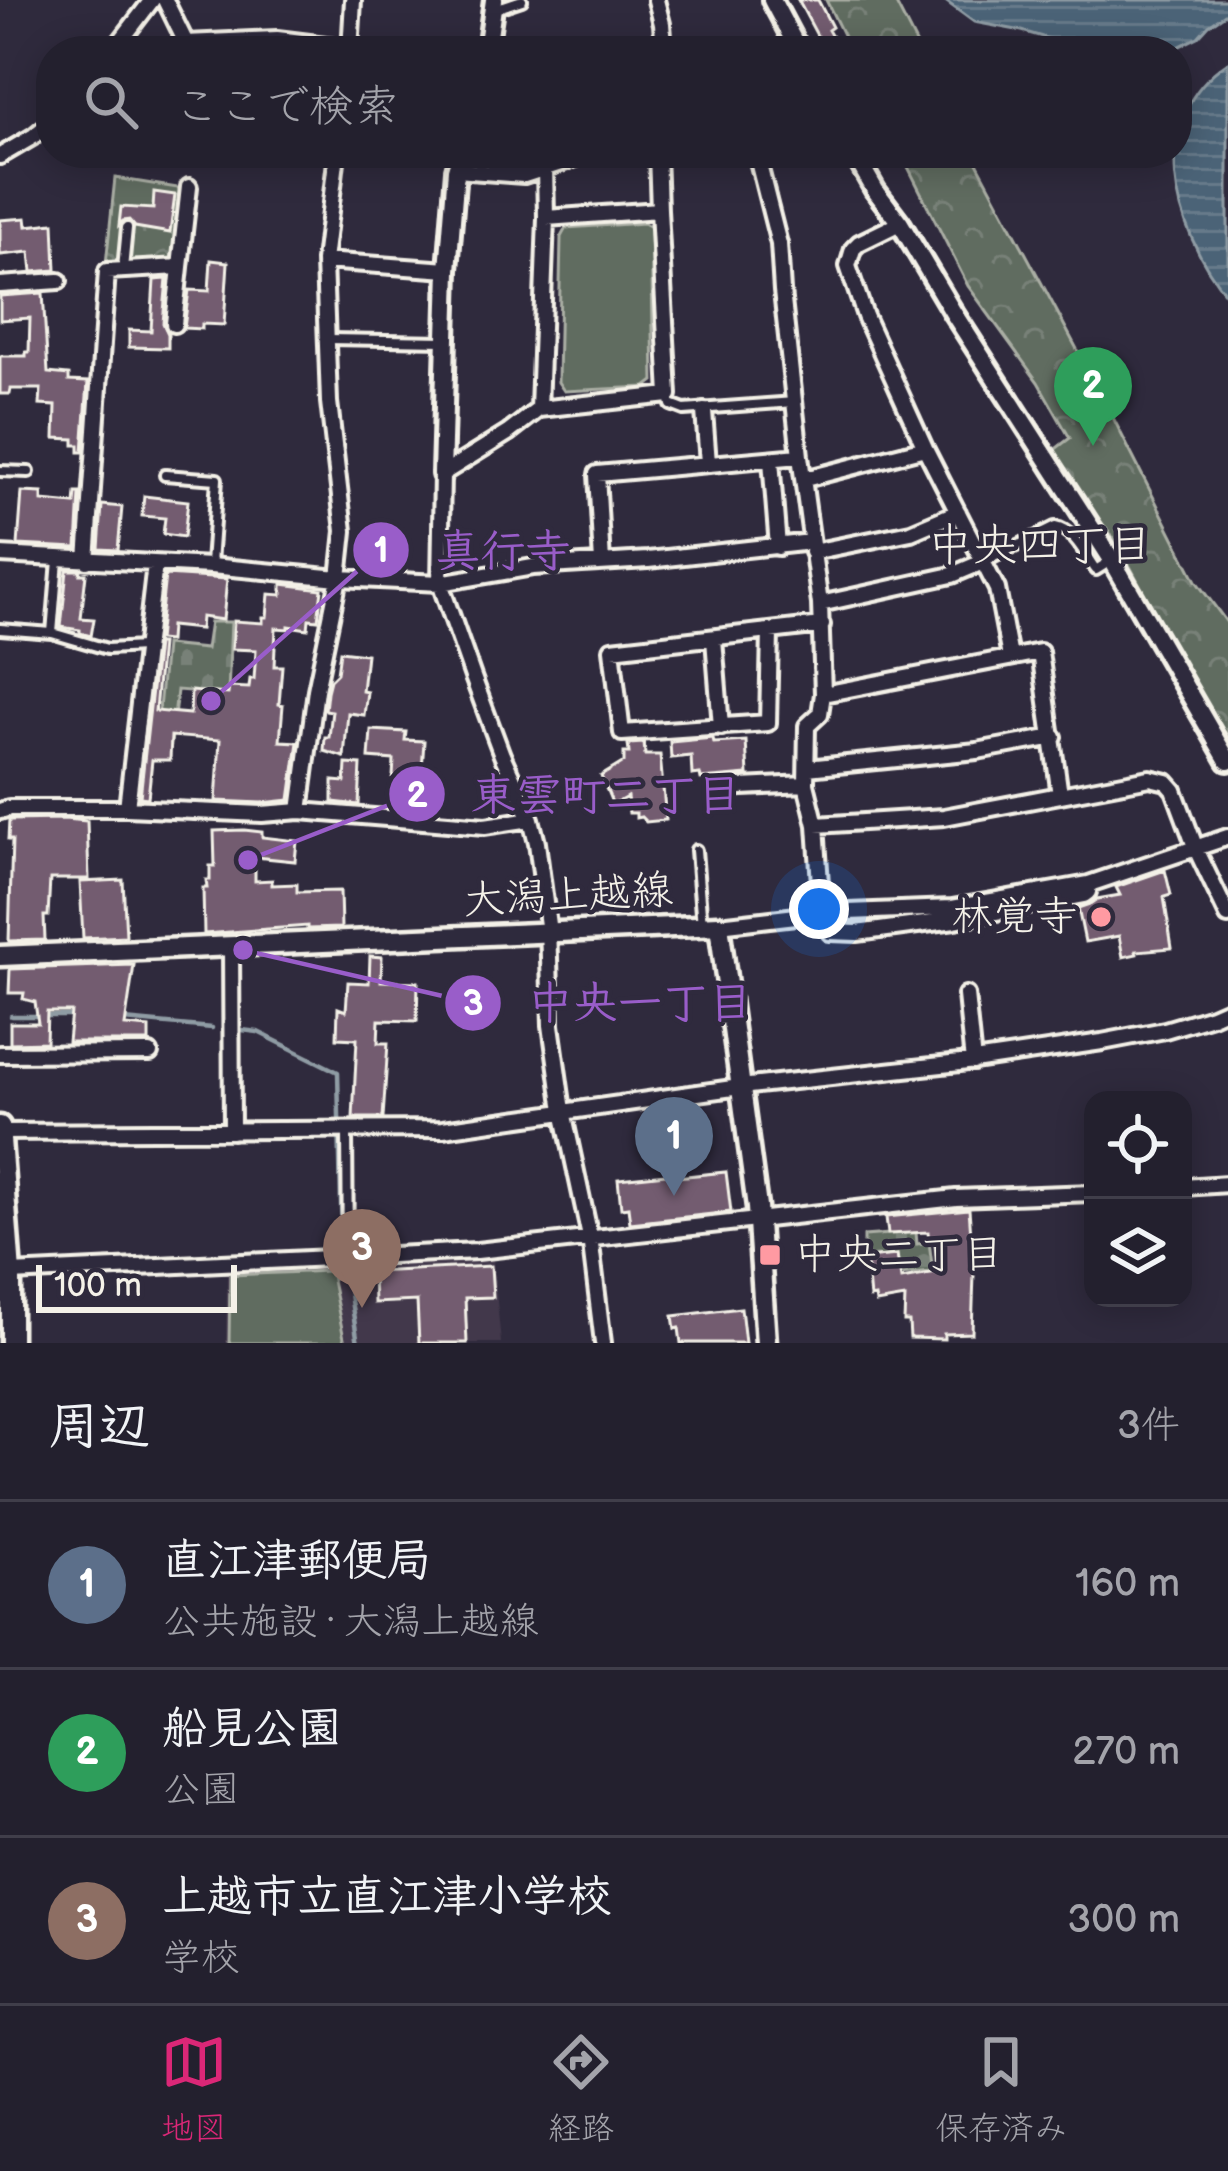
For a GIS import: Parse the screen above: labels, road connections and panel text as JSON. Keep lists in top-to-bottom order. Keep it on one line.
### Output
{"streets":{"main road":["大潟上越線"]},"districts":["中央四丁目"],"places":{"other":["真行寺","東雲町二丁目","林覚寺","中央一丁目"],"transit":["中央二丁目"]},"scale_bar":"100 m","page":{"search":"ここで検索","pins":["2","1","3"],"scale":"100 m","heading":["周辺","3件"],"list":[{"mark":"1","name":"直江津郵便局","note":"公共施設 · 大潟上越線","value":"160 m"},{"mark":"2","name":"船見公園","note":"公園","value":"270 m"},{"mark":"3","name":"上越市立直江津小学校","note":"学校","value":"300 m"}],"nav":["地図","経路","保存済み"]}}
